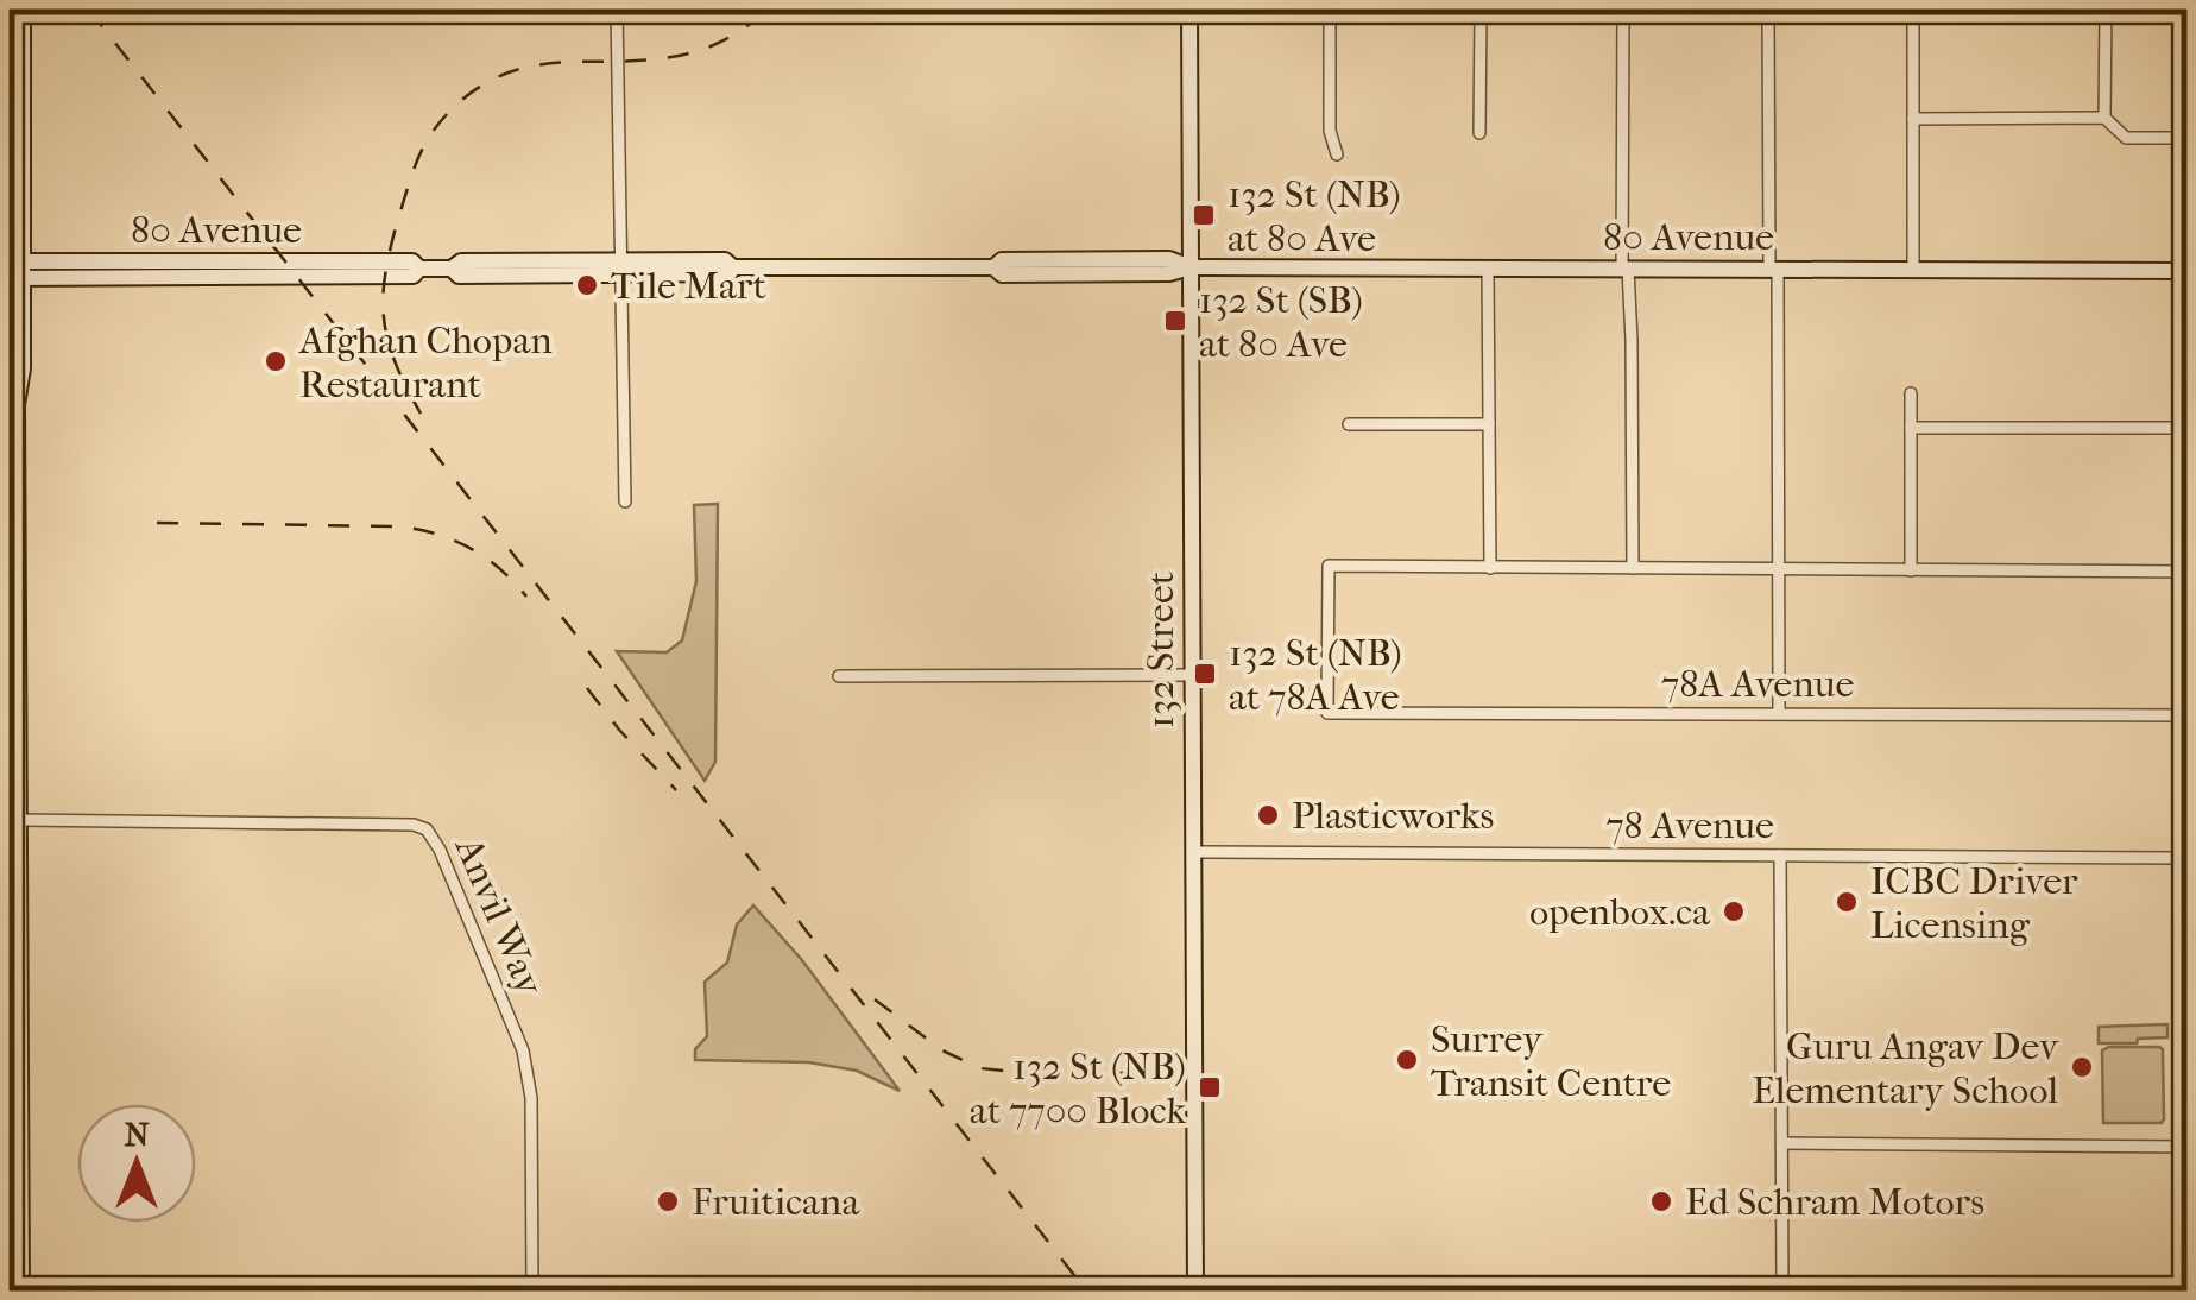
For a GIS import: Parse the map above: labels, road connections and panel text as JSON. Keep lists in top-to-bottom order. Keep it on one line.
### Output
{"streets":{"main road":["80 Avenue","132 Street"],"street":["78A Avenue","78 Avenue","Anvil Way"]},"crossings":[["80 Avenue","132 Street"],["132 Street","78 Avenue"]],"places":{"transit":["132 St (NB) at 80 Ave","132 St (SB) at 80 Ave","132 St (NB) at 78A Ave","132 St (NB) at 7700 Block"],"other":["Tile Mart","Afghan Chopan Restaurant","Plasticworks","ICBC Driver Licensing","openbox.ca","Surrey Transit Centre","Guru Angav Dev Elementary School","Fruiticana","Ed Schram Motors"]},"north":"top"}
